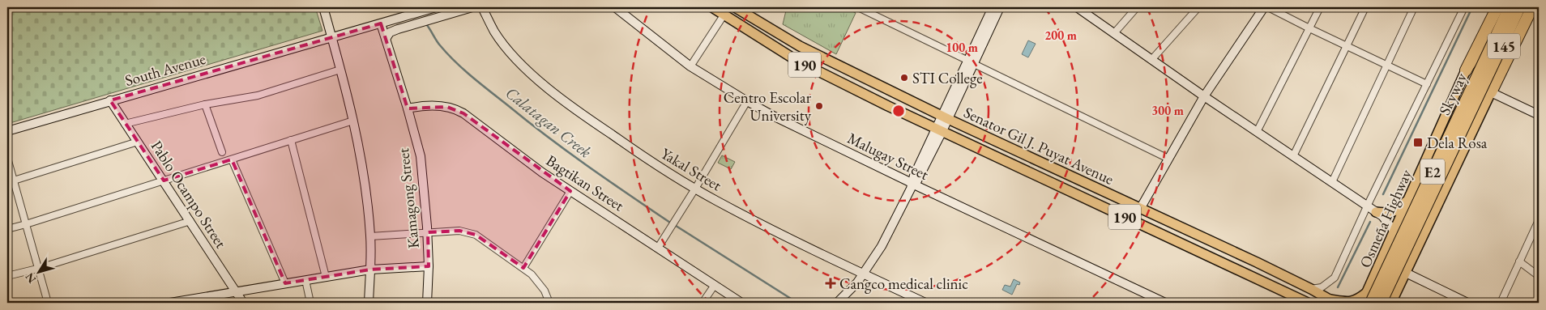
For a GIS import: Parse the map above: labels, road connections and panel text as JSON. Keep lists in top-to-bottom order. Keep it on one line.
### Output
{"streets":{"highway":["Skyway","E2"],"main road":["145","190","Senator Gil J. Puyat Avenue","Osmeña Highway"],"street":["South Avenue","Malugay Street","Yakal Street","Bagtikan Street","Pablo Ocampo Street","Kamagong Street"]},"crossings":[["145","Skyway"],["South Avenue","Pablo Ocampo Street"],["South Avenue","Kamagong Street"],["Bagtikan Street","Kamagong Street"]],"water":["Calatagan Creek"],"places":{"other":["STI College","Centro Escolar University"],"transit":["Dela Rosa"],"health":["Cangco medical clinic"]},"north":"bottom left","rings":["200 m","100 m","300 m"]}
